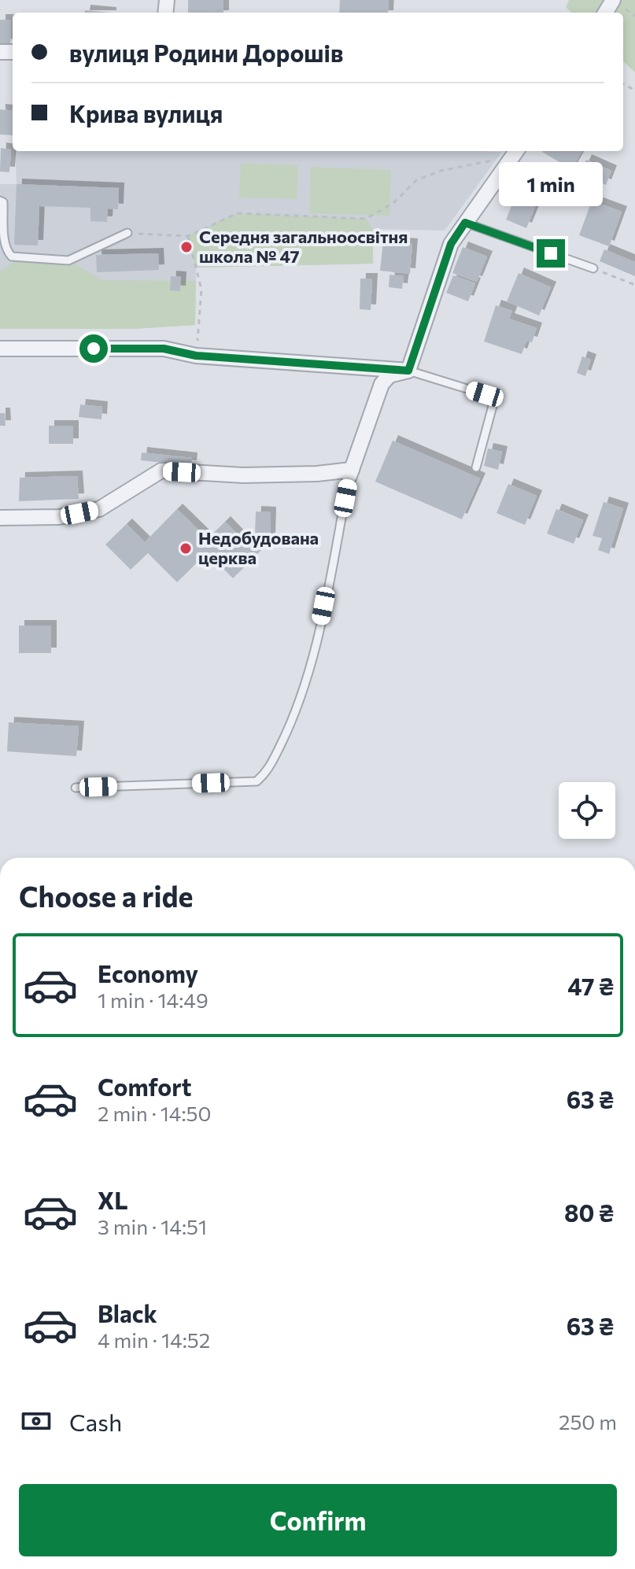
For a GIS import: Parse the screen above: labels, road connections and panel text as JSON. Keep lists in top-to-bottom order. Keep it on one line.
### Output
{"places":["Середня загальноосвітня школа № 47","Недобудована церква"],"page":{"banner":["вулиця Родини Дорошів","Крива вулиця"],"bubble":"1 min","heading":"Choose a ride","list":[{"name":"Economy","note":"1 min · 14:49","value":"47 ₴"},{"name":"Comfort","note":"2 min · 14:50","value":"63 ₴"},{"name":"XL","note":"3 min · 14:51","value":"80 ₴"},{"name":"Black","note":"4 min · 14:52","value":"63 ₴"}],"pay":["Cash","250 m"],"buttons":"Confirm"}}
